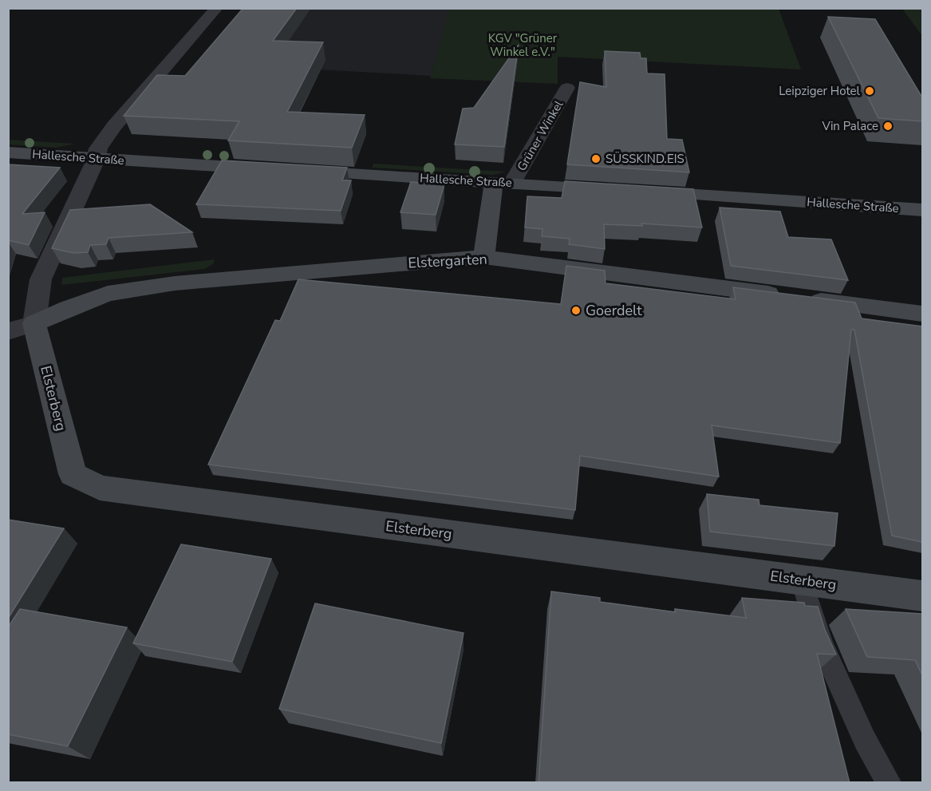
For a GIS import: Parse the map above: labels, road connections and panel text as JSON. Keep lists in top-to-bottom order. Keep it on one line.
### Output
{"streets":{"street":["Grüner Winkel","Hallesche Straße","Elstergarten","Elsterberg"]},"crossings":[["Grüner Winkel","Hallesche Straße"],["Grüner Winkel","Elstergarten"],["Elstergarten","Elsterberg"]],"parks":["KGV \"Grüner Winkel e.V.\""],"places":["Leipziger Hotel","Vin Palace","SÜSSKIND.EIS","Goerdelt"]}
